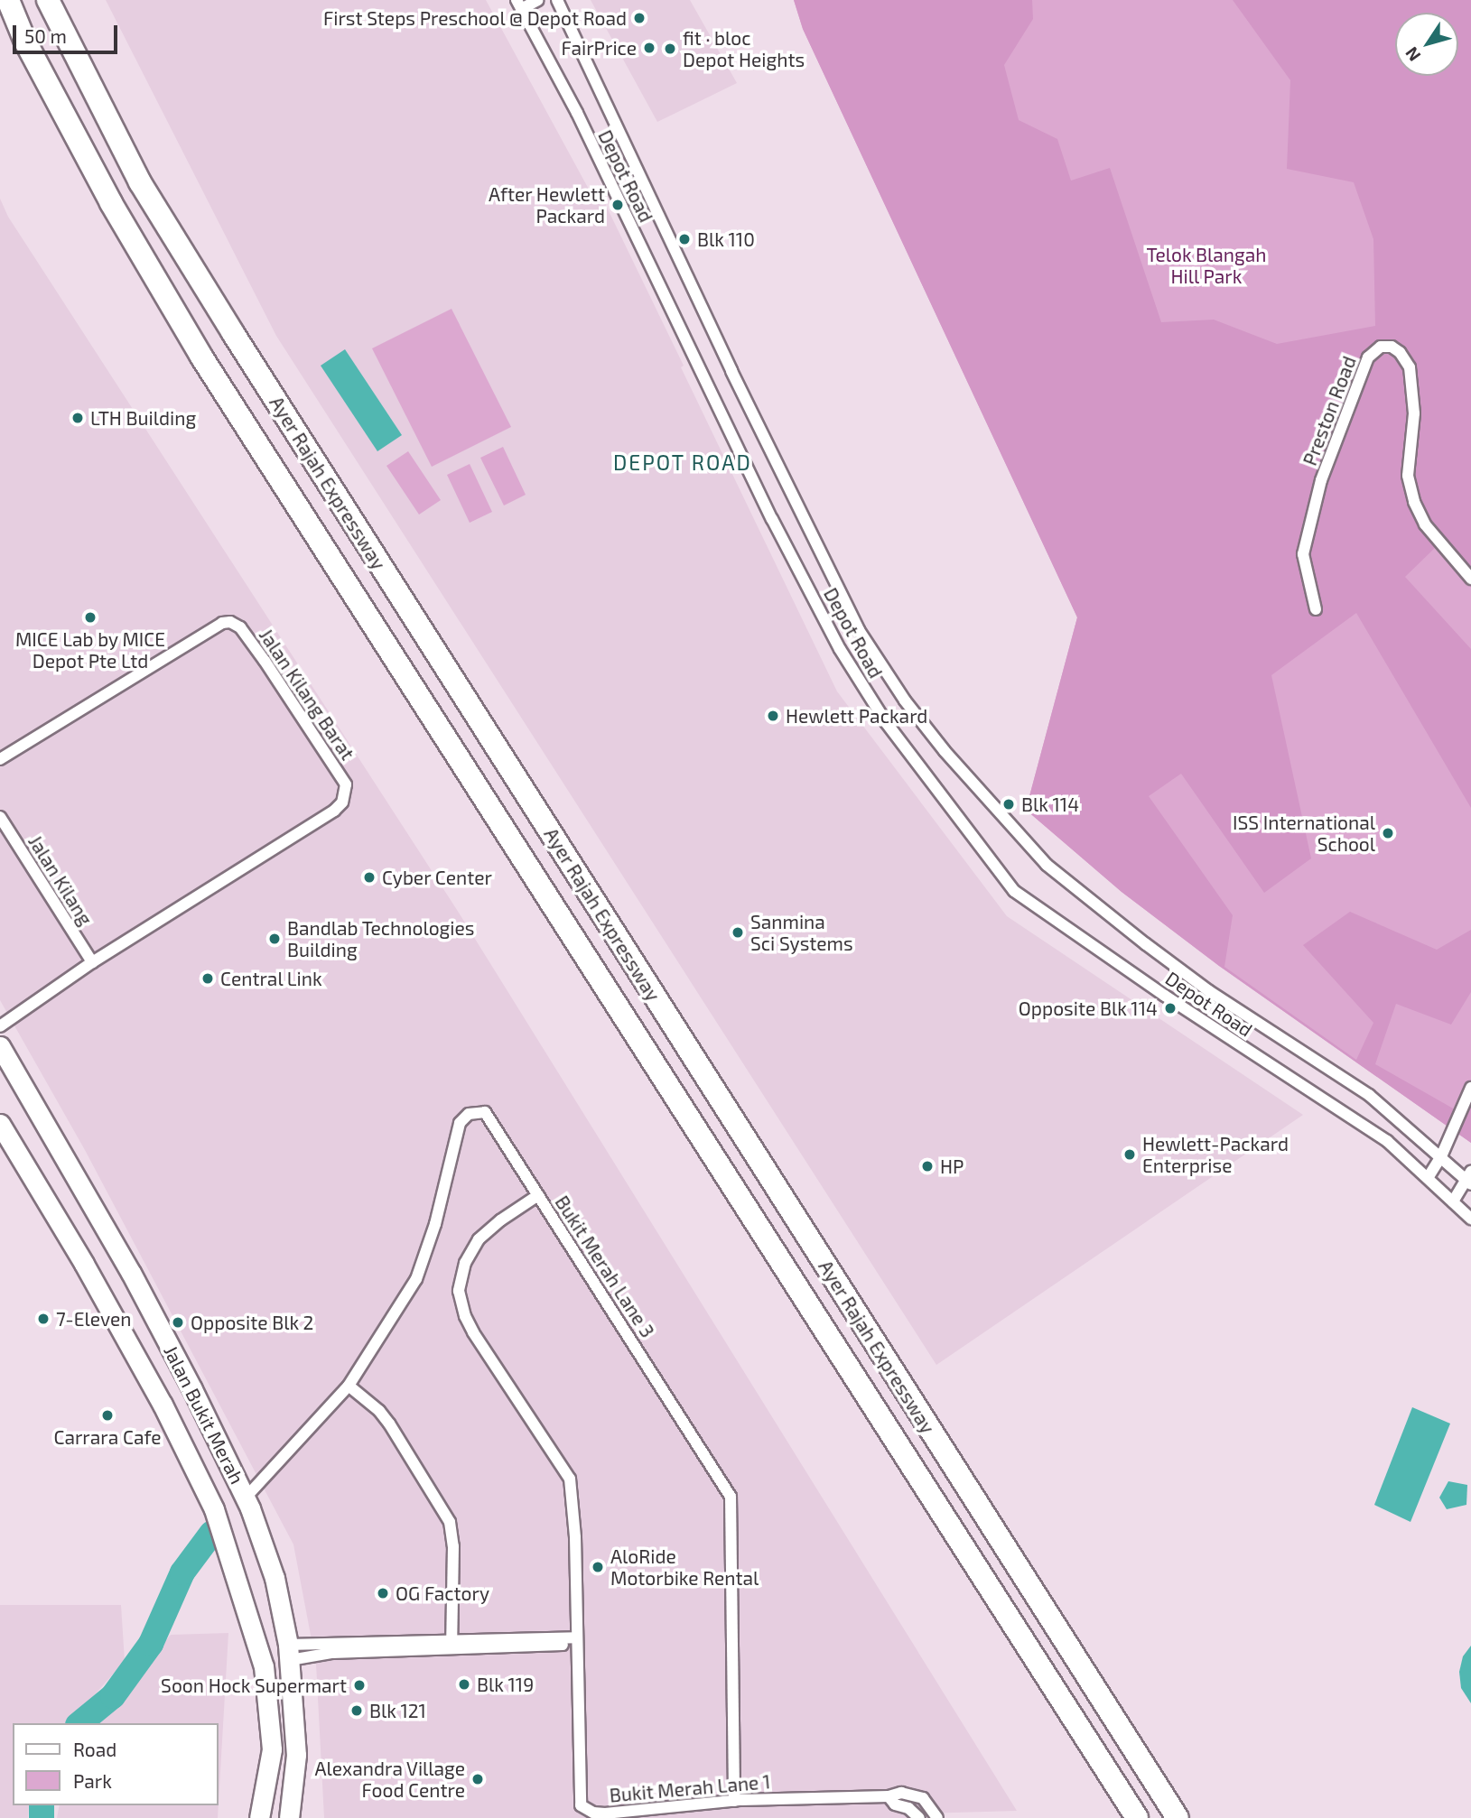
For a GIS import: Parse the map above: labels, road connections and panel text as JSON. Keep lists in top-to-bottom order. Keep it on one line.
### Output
{"streets":{"highway":["Ayer Rajah Expressway"],"main road":["Jalan Bukit Merah"],"street":["Depot Road","Preston Road","Jalan Kilang Barat","Jalan Kilang","Bukit Merah Lane 3","Bukit Merah Lane 1"]},"crossings":[["Jalan Kilang Barat","Jalan Kilang"],["Bukit Merah Lane 3","Bukit Merah Lane 1"]],"districts":["DEPOT ROAD"],"parks":["Telok Blangah Hill Park"],"places":["First Steps Preschool @ Depot Road","FairPrice","fit · bloc Depot Heights","After Hewlett Packard","Blk 110","LTH Building","MICE Lab by MICE Depot Pte Ltd","Hewlett Packard","Blk 114","ISS International School","Cyber Center","Sanmina Sci Systems","Bandlab Technologies Building","Central Link","Opposite Blk 114","Hewlett-Packard Enterprise","HP","7-Eleven","Opposite Blk 2","Carrara Cafe","AloRide Motorbike Rental","OG Factory","Blk 119","Soon Hock Supermart","Blk 121","Alexandra Village Food Centre"],"legend":["Road","Park"],"scale_bar":"50 m","north":"bottom left"}
